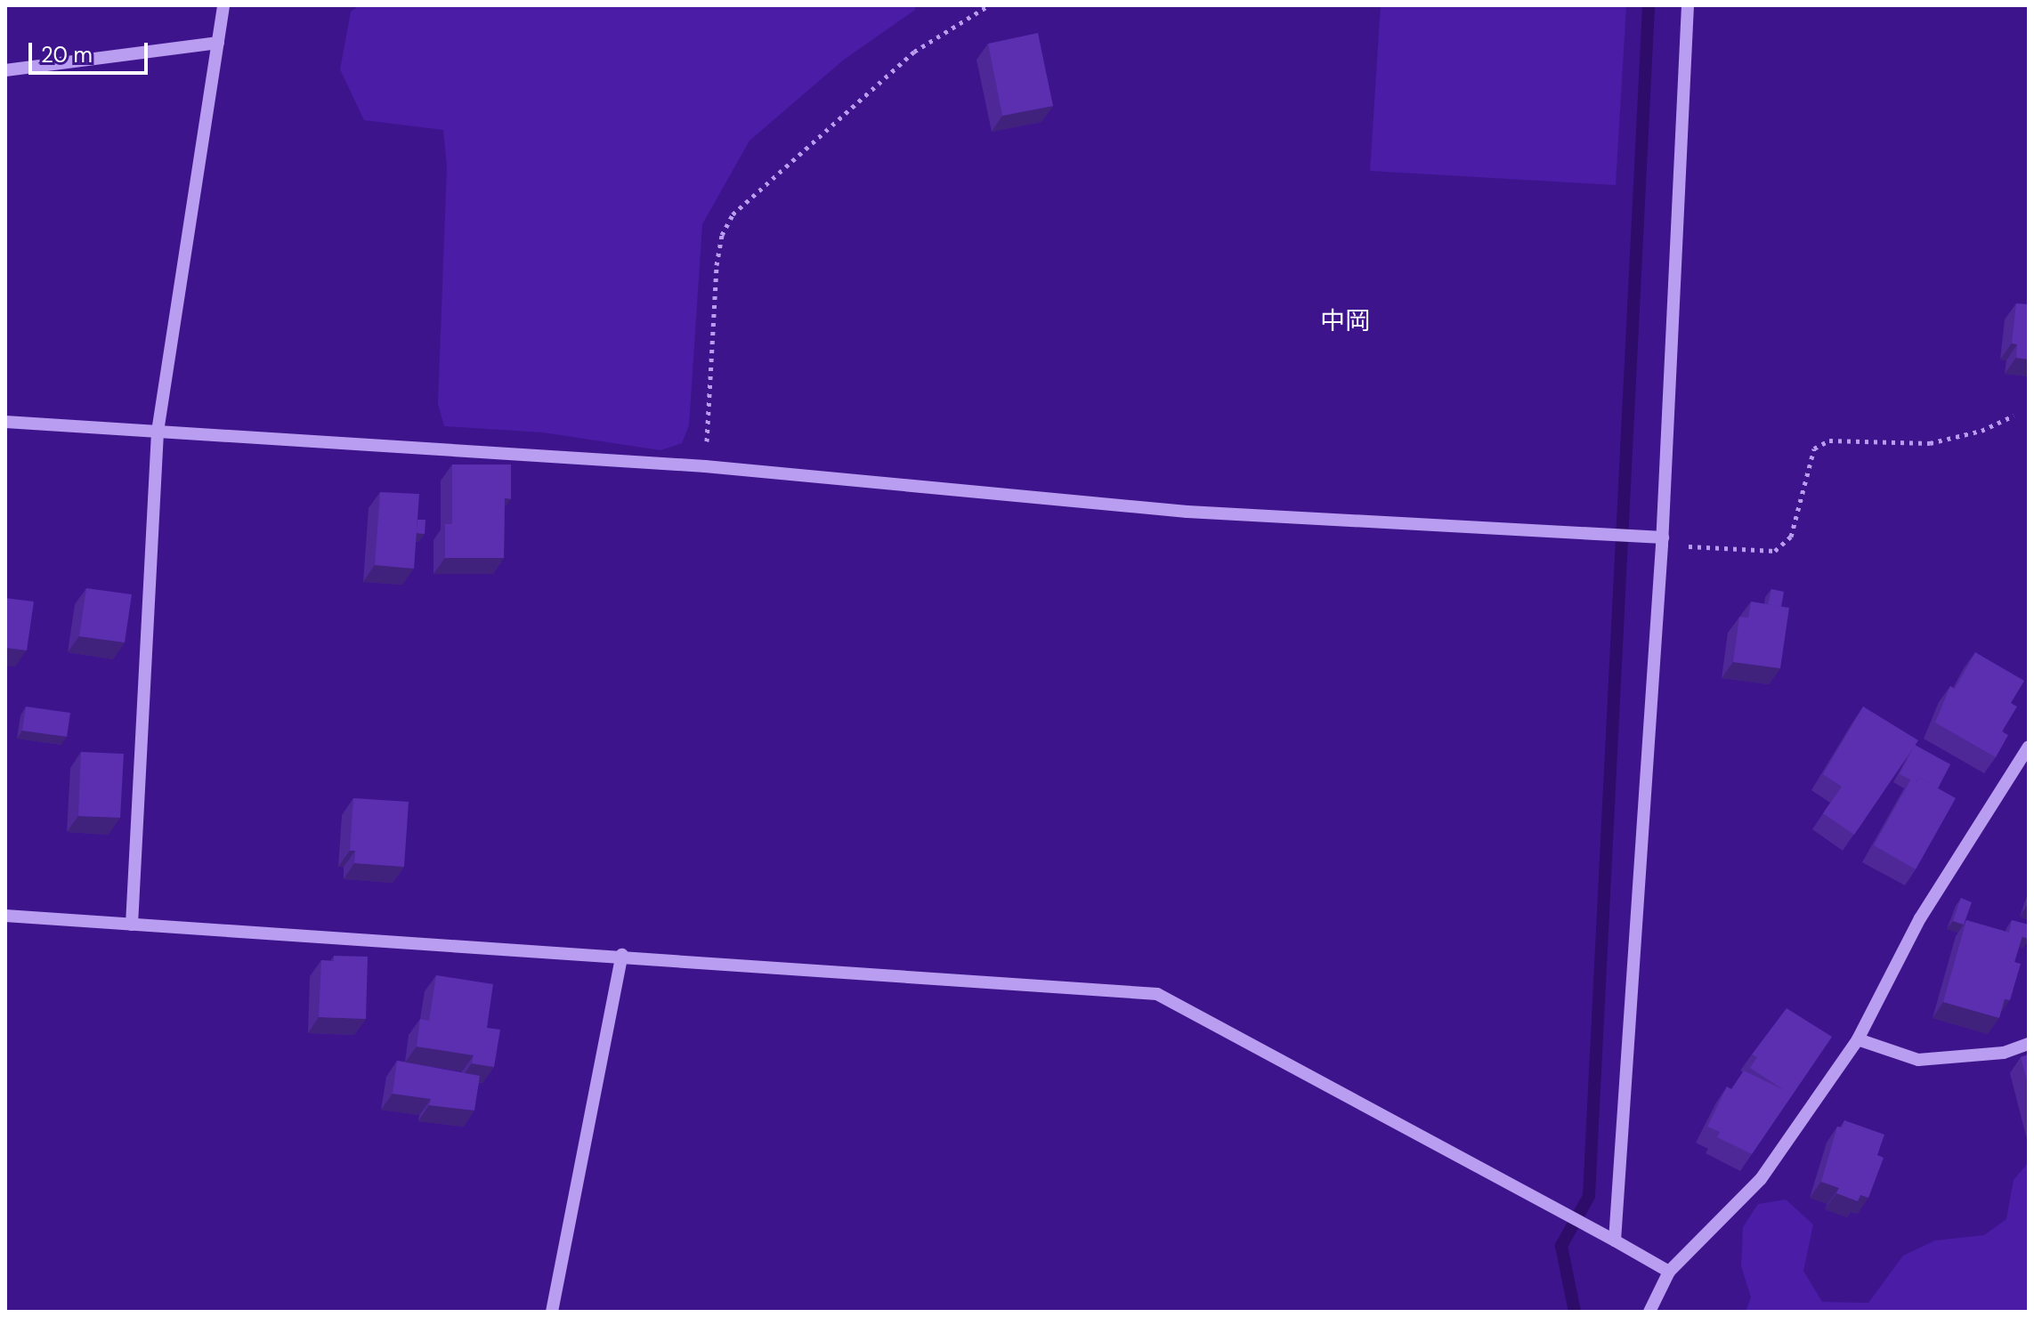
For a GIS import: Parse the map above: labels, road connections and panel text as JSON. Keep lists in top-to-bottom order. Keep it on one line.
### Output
{"districts":["中岡"],"scale_bar":"20 m"}
